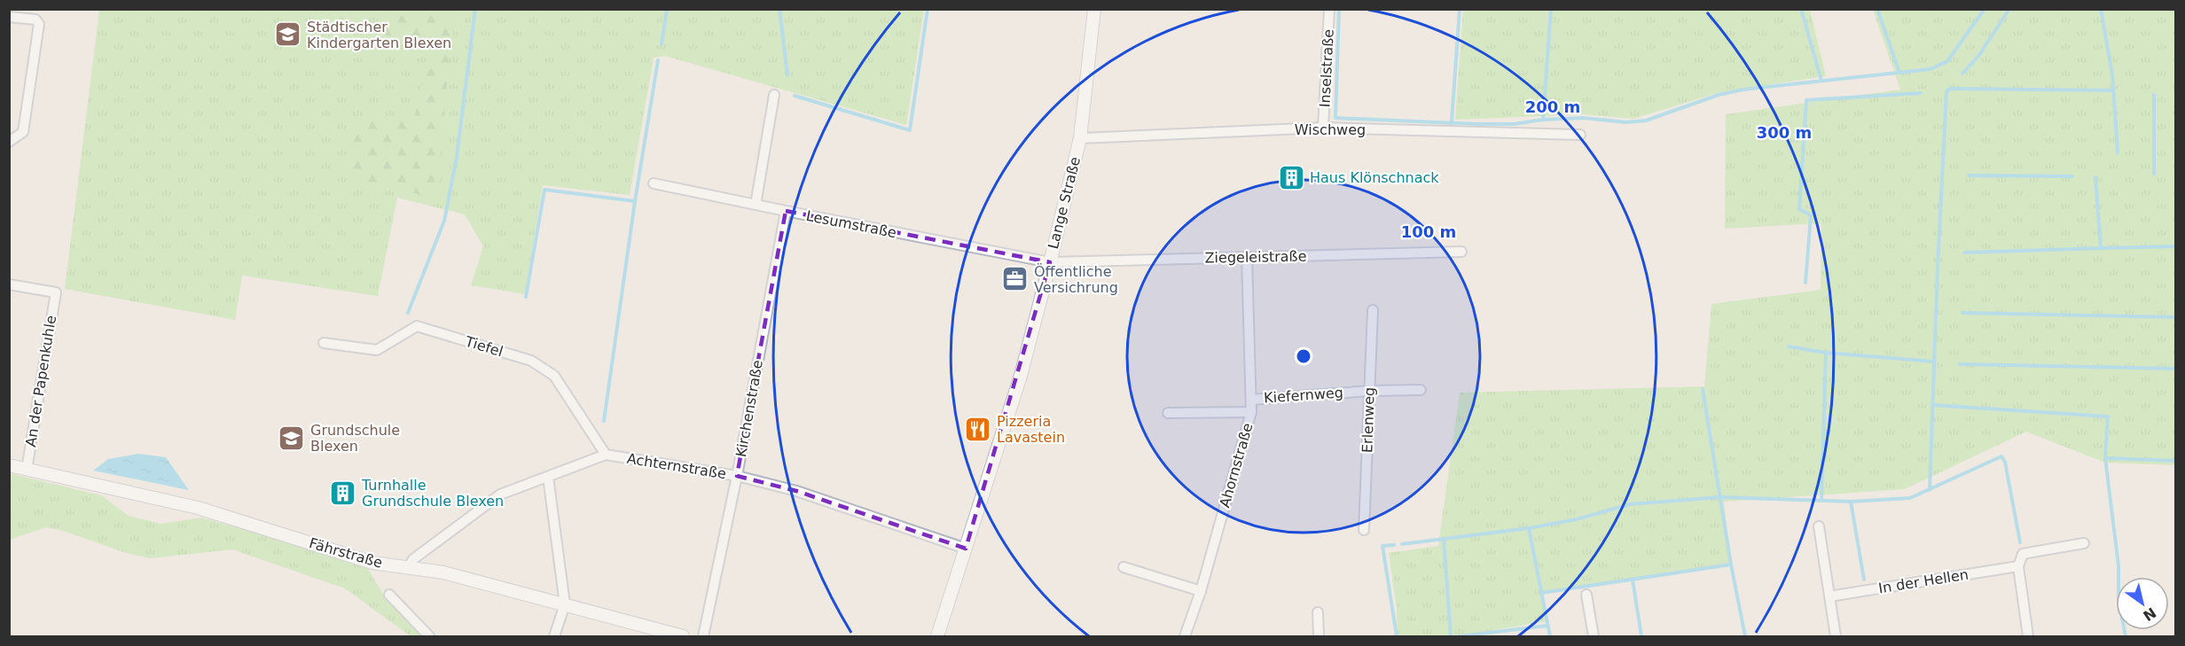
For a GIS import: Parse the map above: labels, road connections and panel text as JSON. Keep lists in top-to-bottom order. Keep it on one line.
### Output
{"streets":{"street":["Inselstraße","Wischweg","Lange Straße","Lesumstraße","Ziegeleistraße","Tiefel","An der Papenkuhle","Kiefernweg","Kirchenstraße","Erlenweg","Ahornstraße","Achternstraße","Fährstraße","In der Hellen"]},"crossings":[["Inselstraße","Wischweg"],["Wischweg","Lange Straße"],["Lange Straße","Lesumstraße"],["Lange Straße","Ziegeleistraße"],["Lange Straße","Achternstraße"],["Lesumstraße","Ziegeleistraße"],["Lesumstraße","Kirchenstraße"],["Ziegeleistraße","Ahornstraße"],["Tiefel","Achternstraße"],["An der Papenkuhle","Fährstraße"],["Kiefernweg","Erlenweg"],["Kiefernweg","Ahornstraße"],["Kirchenstraße","Achternstraße"]],"places":{"school or university":["Städtischer Kindergarten Blexen","Grundschule Blexen"],"building":["Haus Klönschnack","Turnhalle Grundschule Blexen"],"office":["Öffentliche Versichrung"],"restaurant":["Pizzeria Lavastein"]},"north":"bottom right","rings":["200 m","300 m","100 m"]}
